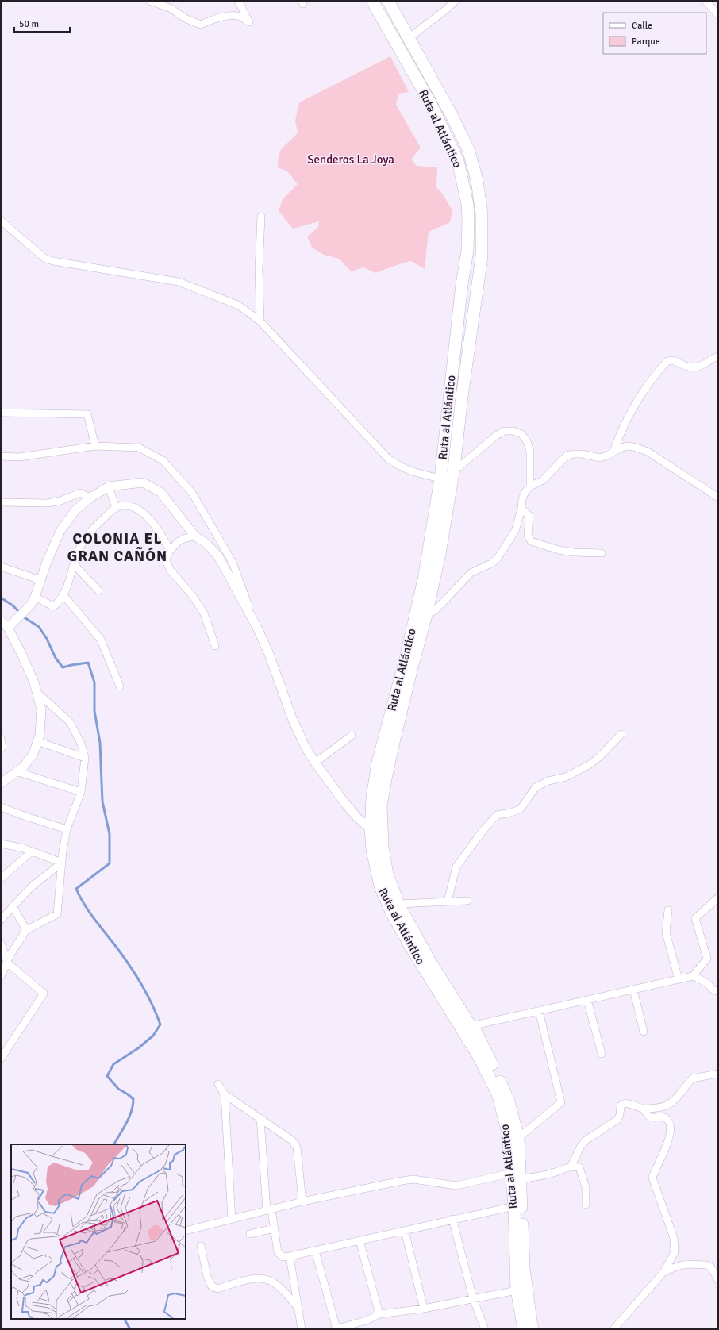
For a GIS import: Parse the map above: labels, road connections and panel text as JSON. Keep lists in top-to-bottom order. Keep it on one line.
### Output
{"streets":{"highway":["Ruta al Atlántico"]},"districts":["COLONIA EL GRAN CAÑÓN"],"parks":["Senderos La Joya"],"legend":["Calle","Parque"],"scale_bar":"50 m"}
